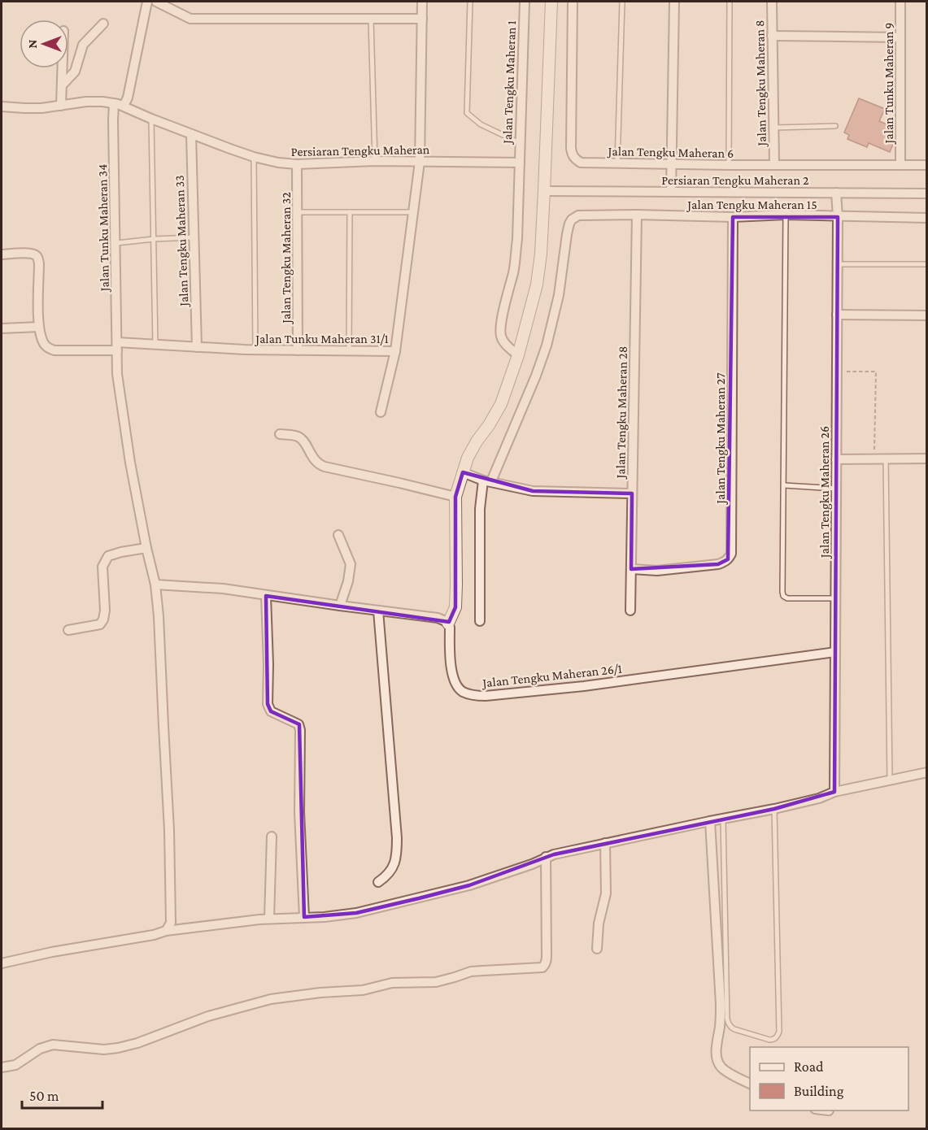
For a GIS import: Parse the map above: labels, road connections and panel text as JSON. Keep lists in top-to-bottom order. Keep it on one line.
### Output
{"streets":{"street":["Jalan Tengku Maheran 1","Jalan Tengku Maheran 8","Jalan Tunku Maheran 9","Persiaran Tengku Maheran","Jalan Tengku Maheran 6","Persiaran Tengku Maheran 2","Jalan Tengku Maheran 15","Jalan Tunku Maheran 34","Jalan Tengku Maheran 33","Jalan Tengku Maheran 32","Jalan Tunku Maheran 31/1","Jalan Tengku Maheran 28","Jalan Tengku Maheran 27","Jalan Tengku Maheran 26","Jalan Tengku Maheran 26/1"]},"crossings":[["Jalan Tengku Maheran 1","Persiaran Tengku Maheran"],["Jalan Tengku Maheran 8","Jalan Tengku Maheran 6"],["Jalan Tunku Maheran 9","Jalan Tengku Maheran 6"],["Persiaran Tengku Maheran","Jalan Tunku Maheran 34"],["Persiaran Tengku Maheran","Jalan Tengku Maheran 33"],["Persiaran Tengku Maheran","Jalan Tengku Maheran 32"],["Persiaran Tengku Maheran","Jalan Tunku Maheran 31/1"],["Persiaran Tengku Maheran 2","Jalan Tengku Maheran 26"],["Jalan Tengku Maheran 15","Jalan Tengku Maheran 28"],["Jalan Tengku Maheran 15","Jalan Tengku Maheran 27"],["Jalan Tengku Maheran 15","Jalan Tengku Maheran 26"],["Jalan Tunku Maheran 34","Jalan Tunku Maheran 31/1"],["Jalan Tengku Maheran 33","Jalan Tunku Maheran 31/1"],["Jalan Tengku Maheran 32","Jalan Tunku Maheran 31/1"],["Jalan Tengku Maheran 28","Jalan Tengku Maheran 27"],["Jalan Tengku Maheran 26","Jalan Tengku Maheran 26/1"]],"legend":["Road","Building"],"scale_bar":"50 m","north":"left"}
